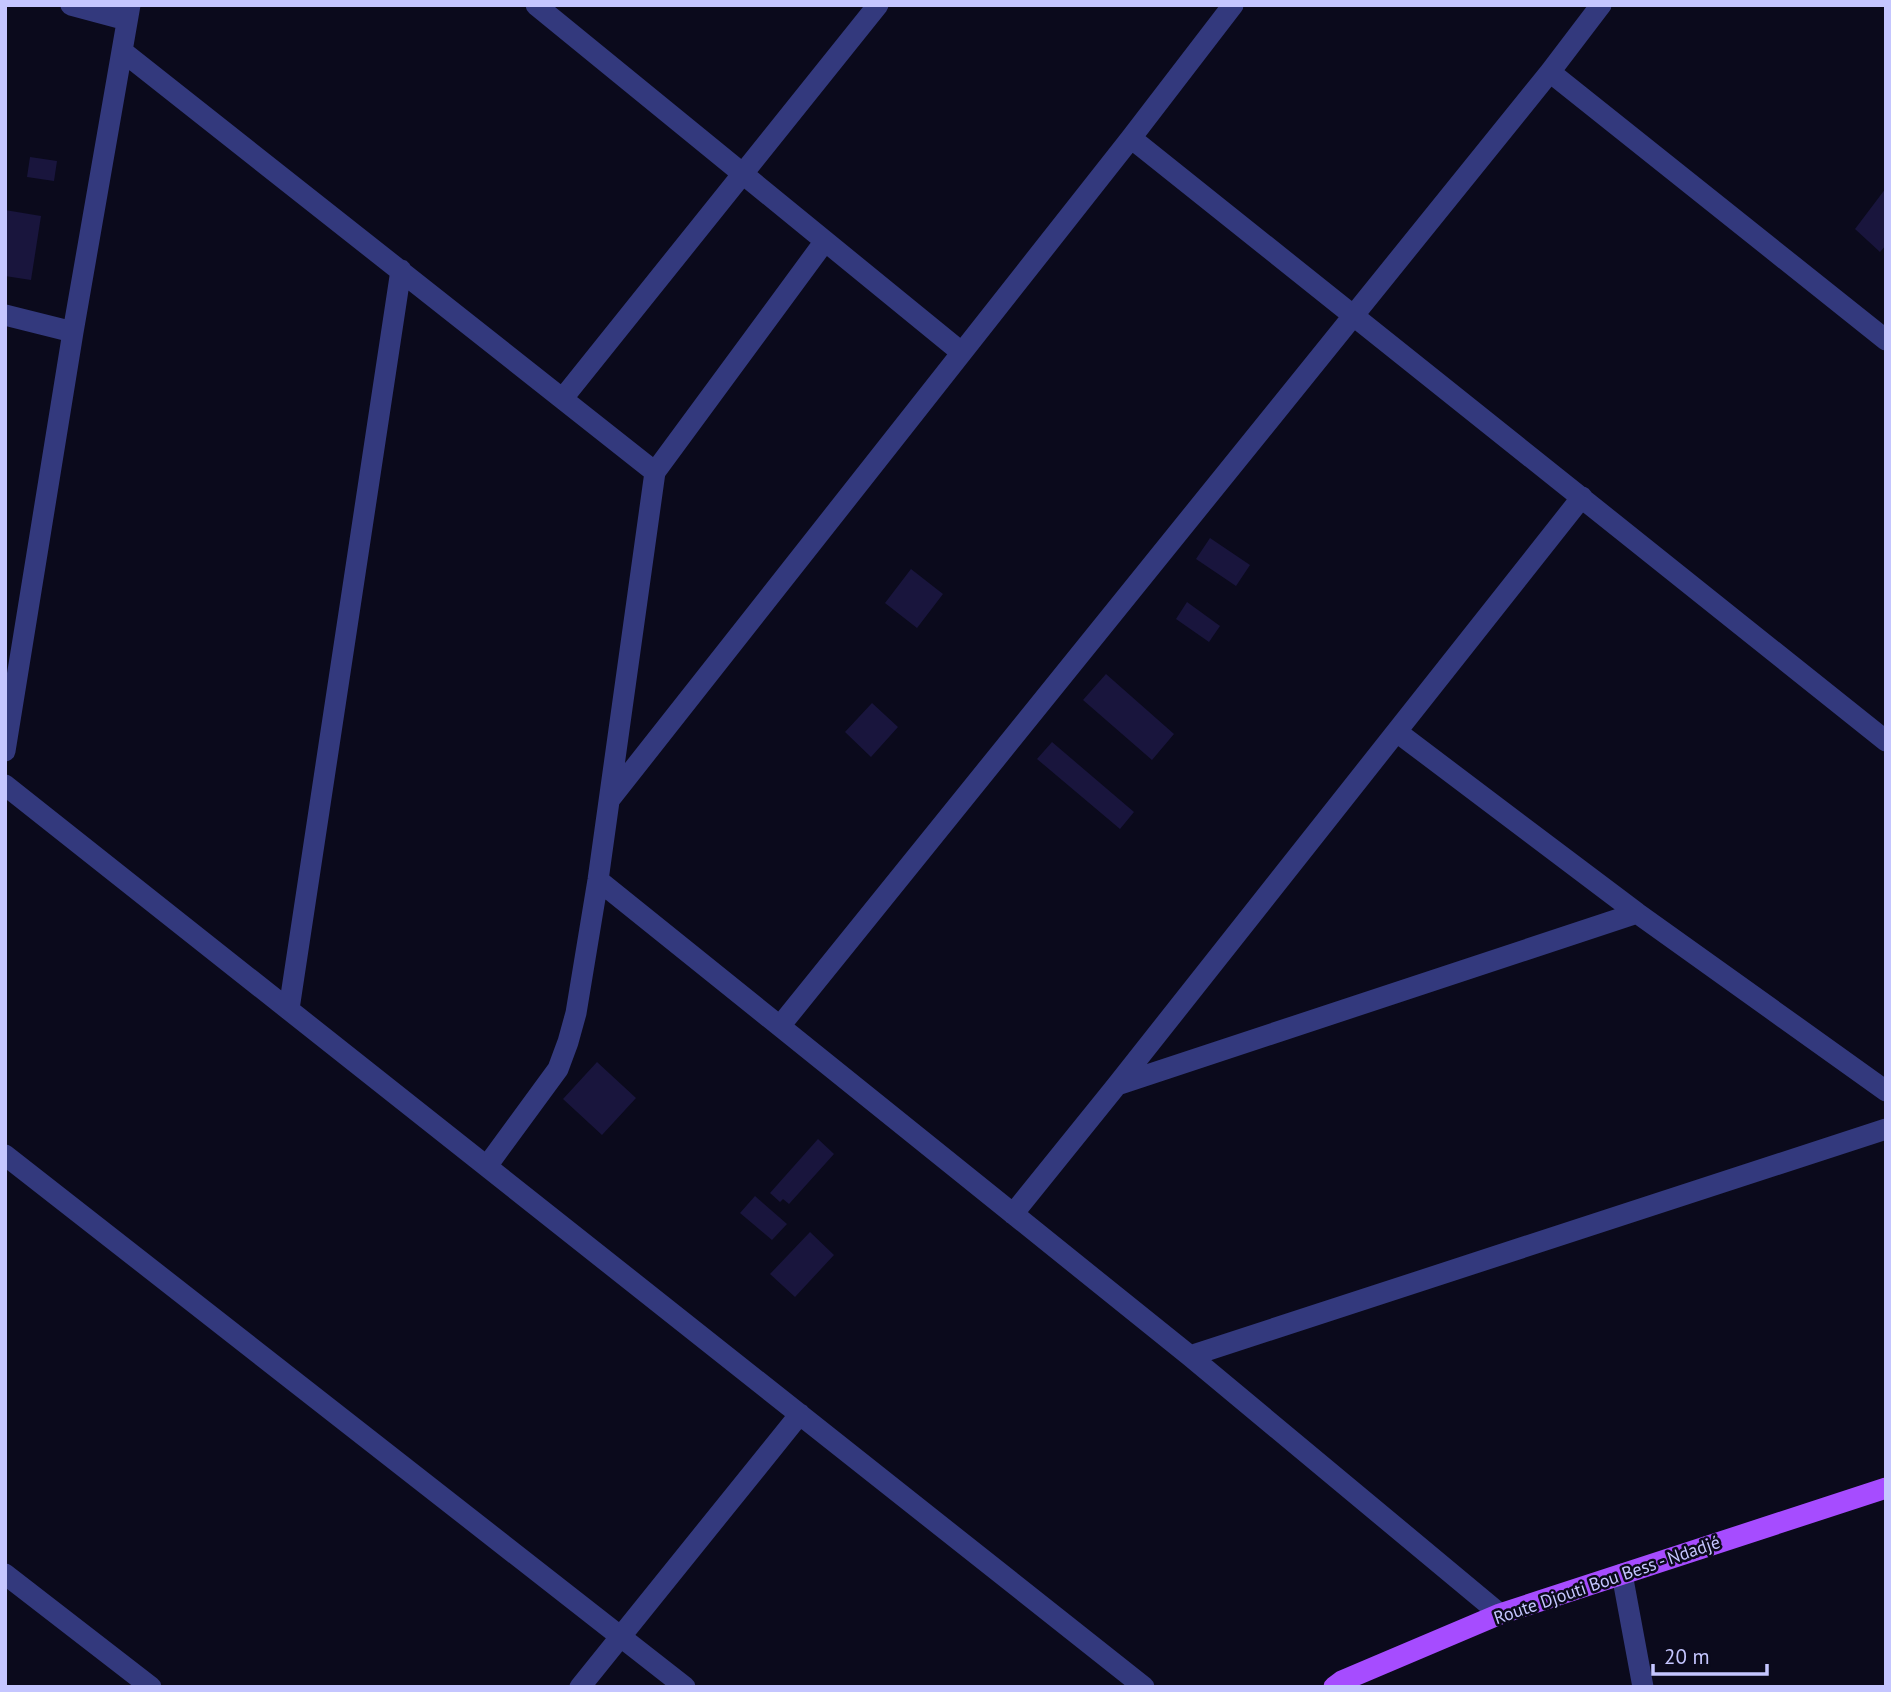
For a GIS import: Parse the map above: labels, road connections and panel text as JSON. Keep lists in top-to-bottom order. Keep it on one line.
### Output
{"streets":{"main road":["Route Djouti Bou Bess - Ndadjé"]},"scale_bar":"20 m"}
